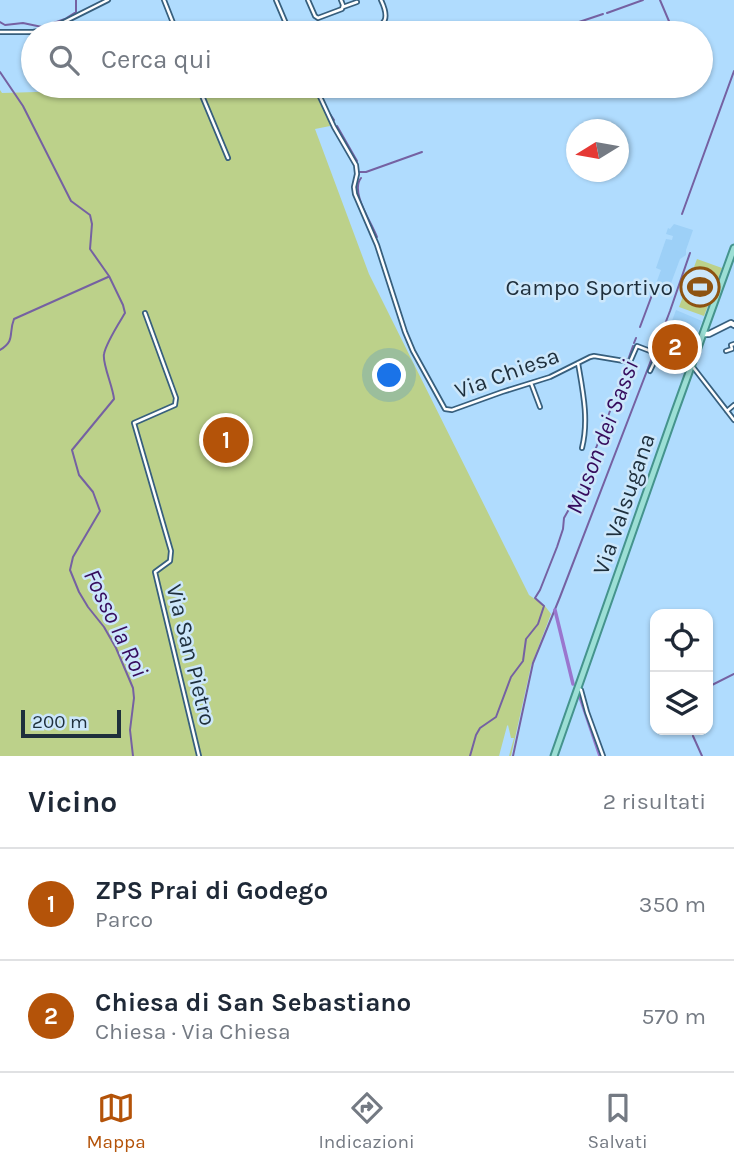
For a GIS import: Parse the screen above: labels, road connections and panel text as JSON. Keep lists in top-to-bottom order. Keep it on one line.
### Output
{"streets":{"main road":["Via Valsugana"],"street":["Via Chiesa","Via San Pietro"]},"crossings":[["Via Chiesa","Via Valsugana"]],"water":["Muson dei Sassi","Fosso la Roi"],"places":{"sports":["Campo Sportivo"]},"scale_bar":"200 m","north":"left","page":{"search":"Cerca qui","pins":["2","1"],"scale":"200 m","heading":["Vicino","2 risultati"],"list":[{"mark":"1","name":"ZPS Prai di Godego","note":"Parco","value":"350 m"},{"mark":"2","name":"Chiesa di San Sebastiano","note":"Chiesa · Via Chiesa","value":"570 m"}],"nav":["Mappa","Indicazioni","Salvati"]}}
